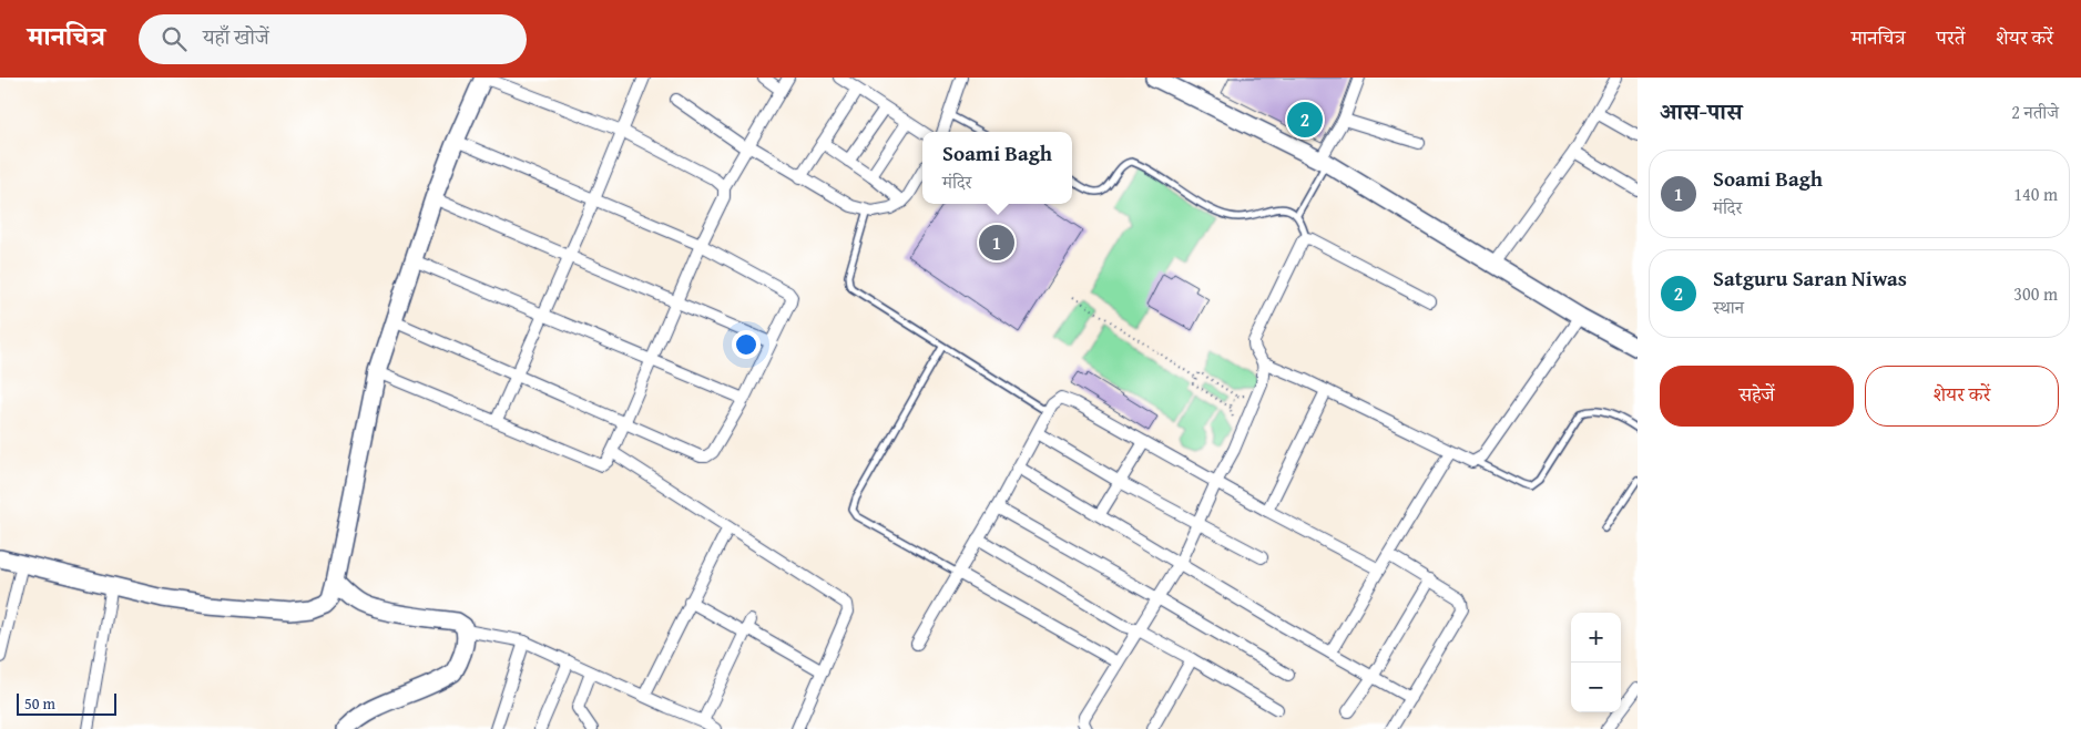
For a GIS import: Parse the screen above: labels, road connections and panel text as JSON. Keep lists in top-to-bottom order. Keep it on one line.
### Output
{"scale_bar":"50 m","page":{"header":"मानचित्र","search":"यहाँ खोजें","nav":["मानचित्र","परतें","शेयर करें"],"heading":["आस-पास","2 नतीजे"],"pins":["2","1"],"popup":["Soami Bagh","मंदिर"],"list":[{"mark":"1","name":"Soami Bagh","note":"मंदिर","value":"140 m"},{"mark":"2","name":"Satguru Saran Niwas","note":"स्थान","value":"300 m"}],"buttons":["सहेजें","शेयर करें"],"map_buttons":["+","−"],"scale":"50 m"}}
